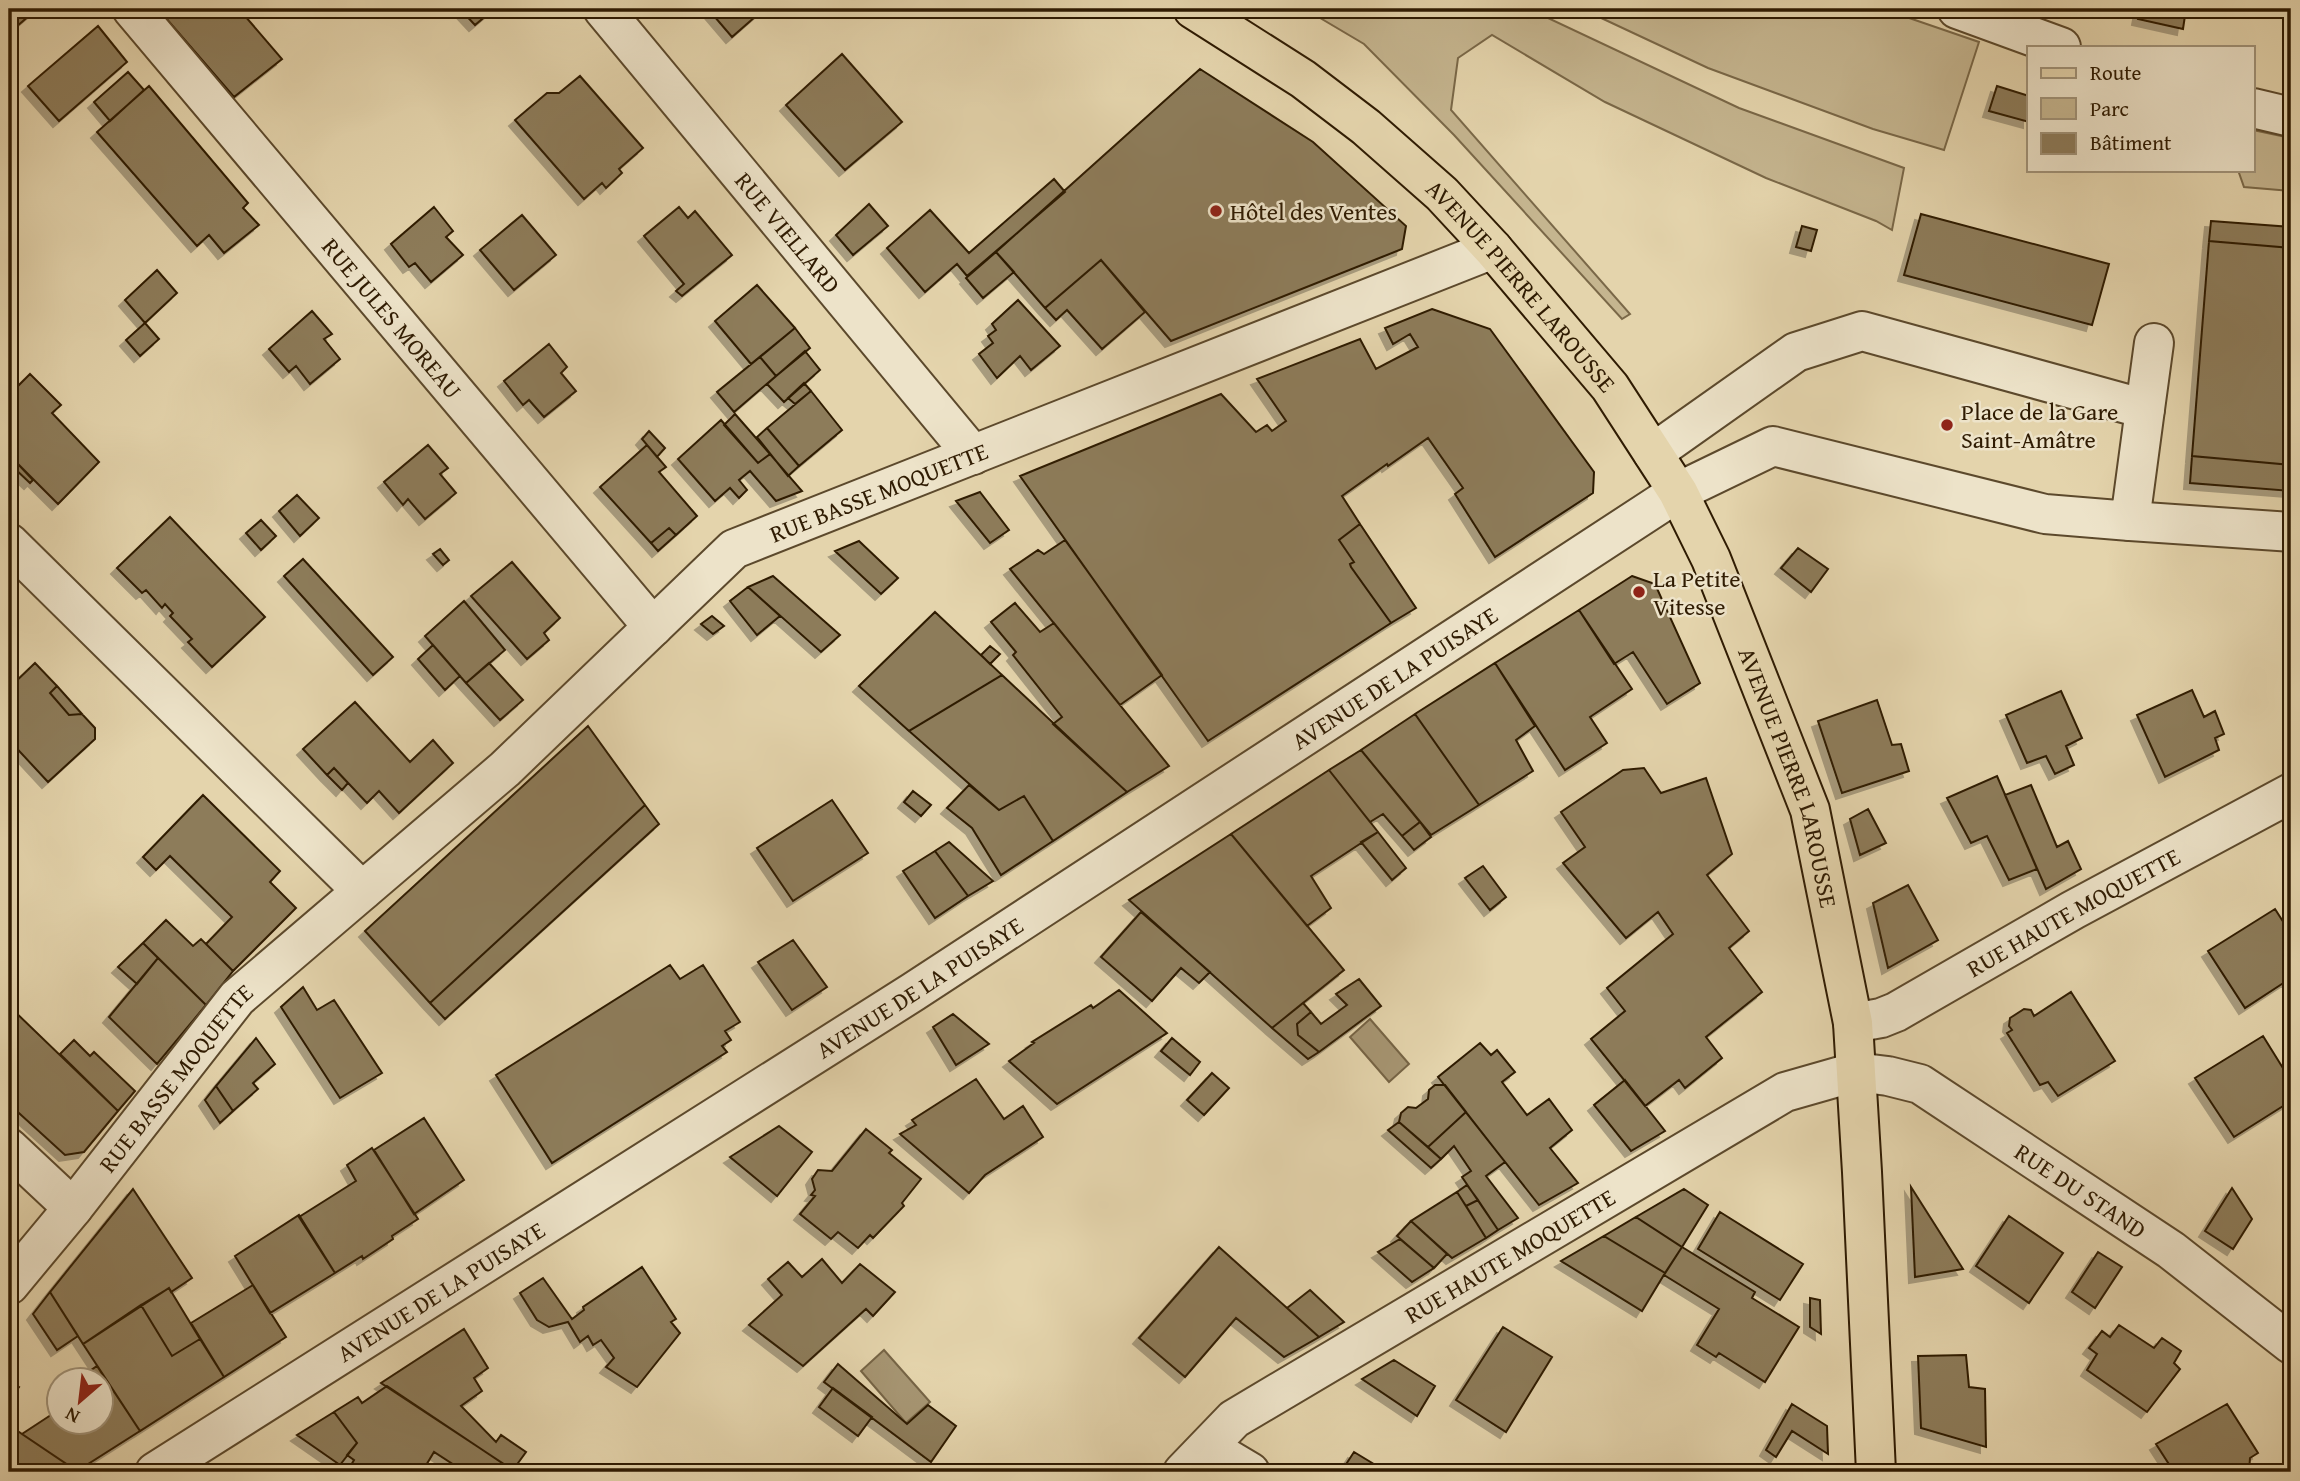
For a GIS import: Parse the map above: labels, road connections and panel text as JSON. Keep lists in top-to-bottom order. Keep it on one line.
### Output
{"streets":{"main road":["AVENUE PIERRE LAROUSSE"],"street":["RUE VIELLARD","RUE JULES MOREAU","RUE BASSE MOQUETTE","AVENUE DE LA PUISAYE","RUE HAUTE MOQUETTE","RUE DU STAND"]},"crossings":[["RUE VIELLARD","RUE BASSE MOQUETTE"],["AVENUE PIERRE LAROUSSE","RUE BASSE MOQUETTE"],["AVENUE PIERRE LAROUSSE","AVENUE DE LA PUISAYE"],["AVENUE PIERRE LAROUSSE","RUE HAUTE MOQUETTE"],["AVENUE PIERRE LAROUSSE","RUE DU STAND"],["RUE JULES MOREAU","RUE BASSE MOQUETTE"],["RUE HAUTE MOQUETTE","RUE DU STAND"]],"places":["Hôtel des Ventes","Place de la Gare Saint-Amâtre","La Petite Vitesse"],"legend":["Route","Parc","Bâtiment"],"north":"bottom left"}
